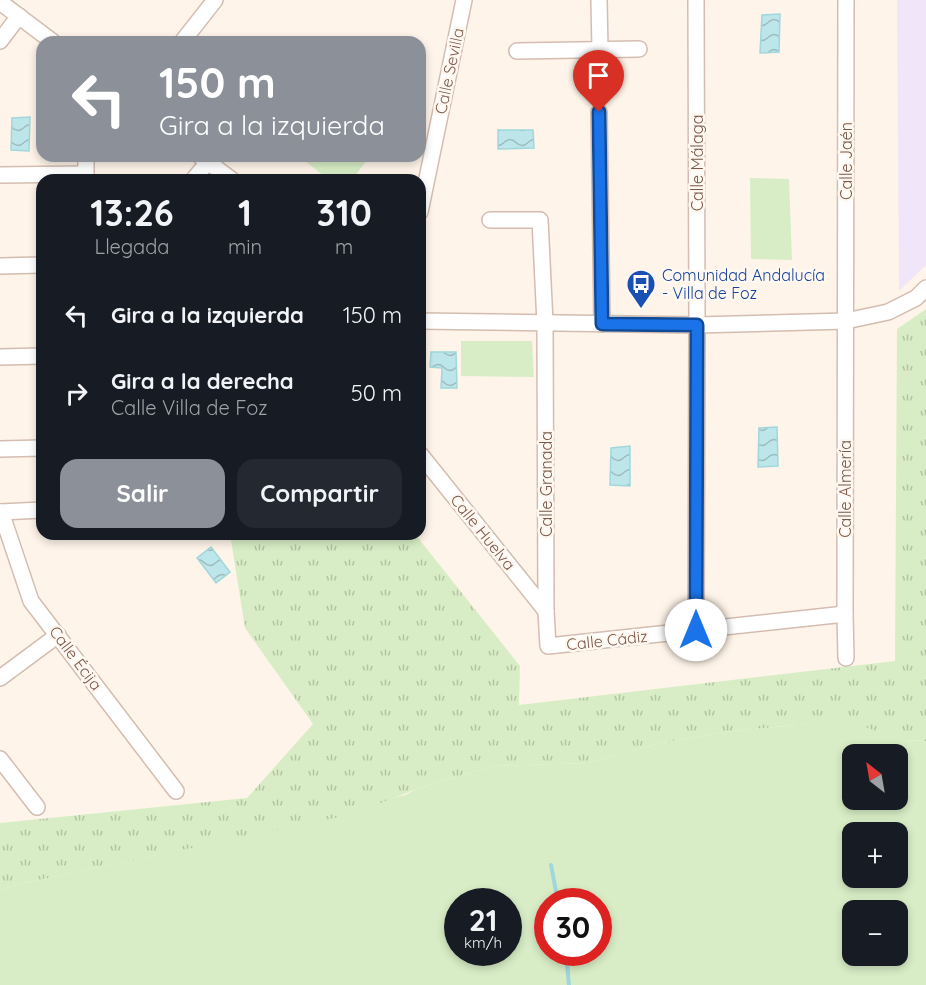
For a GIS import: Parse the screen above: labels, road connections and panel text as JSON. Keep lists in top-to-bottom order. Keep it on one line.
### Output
{"streets":{"street":["Calle Sevilla","Calle Jaén","Calle Málaga","Calle Granada","Calle Almería","Calle Huelva","Calle Cádiz","Calle Écija"]},"crossings":[["Calle Jaén","Calle Almería"],["Calle Málaga","Calle Cádiz"],["Calle Granada","Calle Huelva"],["Calle Granada","Calle Cádiz"],["Calle Almería","Calle Cádiz"]],"places":{"bus stop":["Comunidad Andalucía - Villa de Foz"]},"north":"top left","page":{"turn":["150 m","Gira a la izquierda"],"eta":["13:26","Llegada","1","min","310","m"],"list":[{"name":"Gira a la izquierda","value":"150 m"},{"name":"Gira a la derecha","note":"Calle Villa de Foz","value":"50 m"}],"buttons":["Salir","Compartir"],"map_buttons":["+","−"],"speed":"21 km/h","limit":"30"}}
